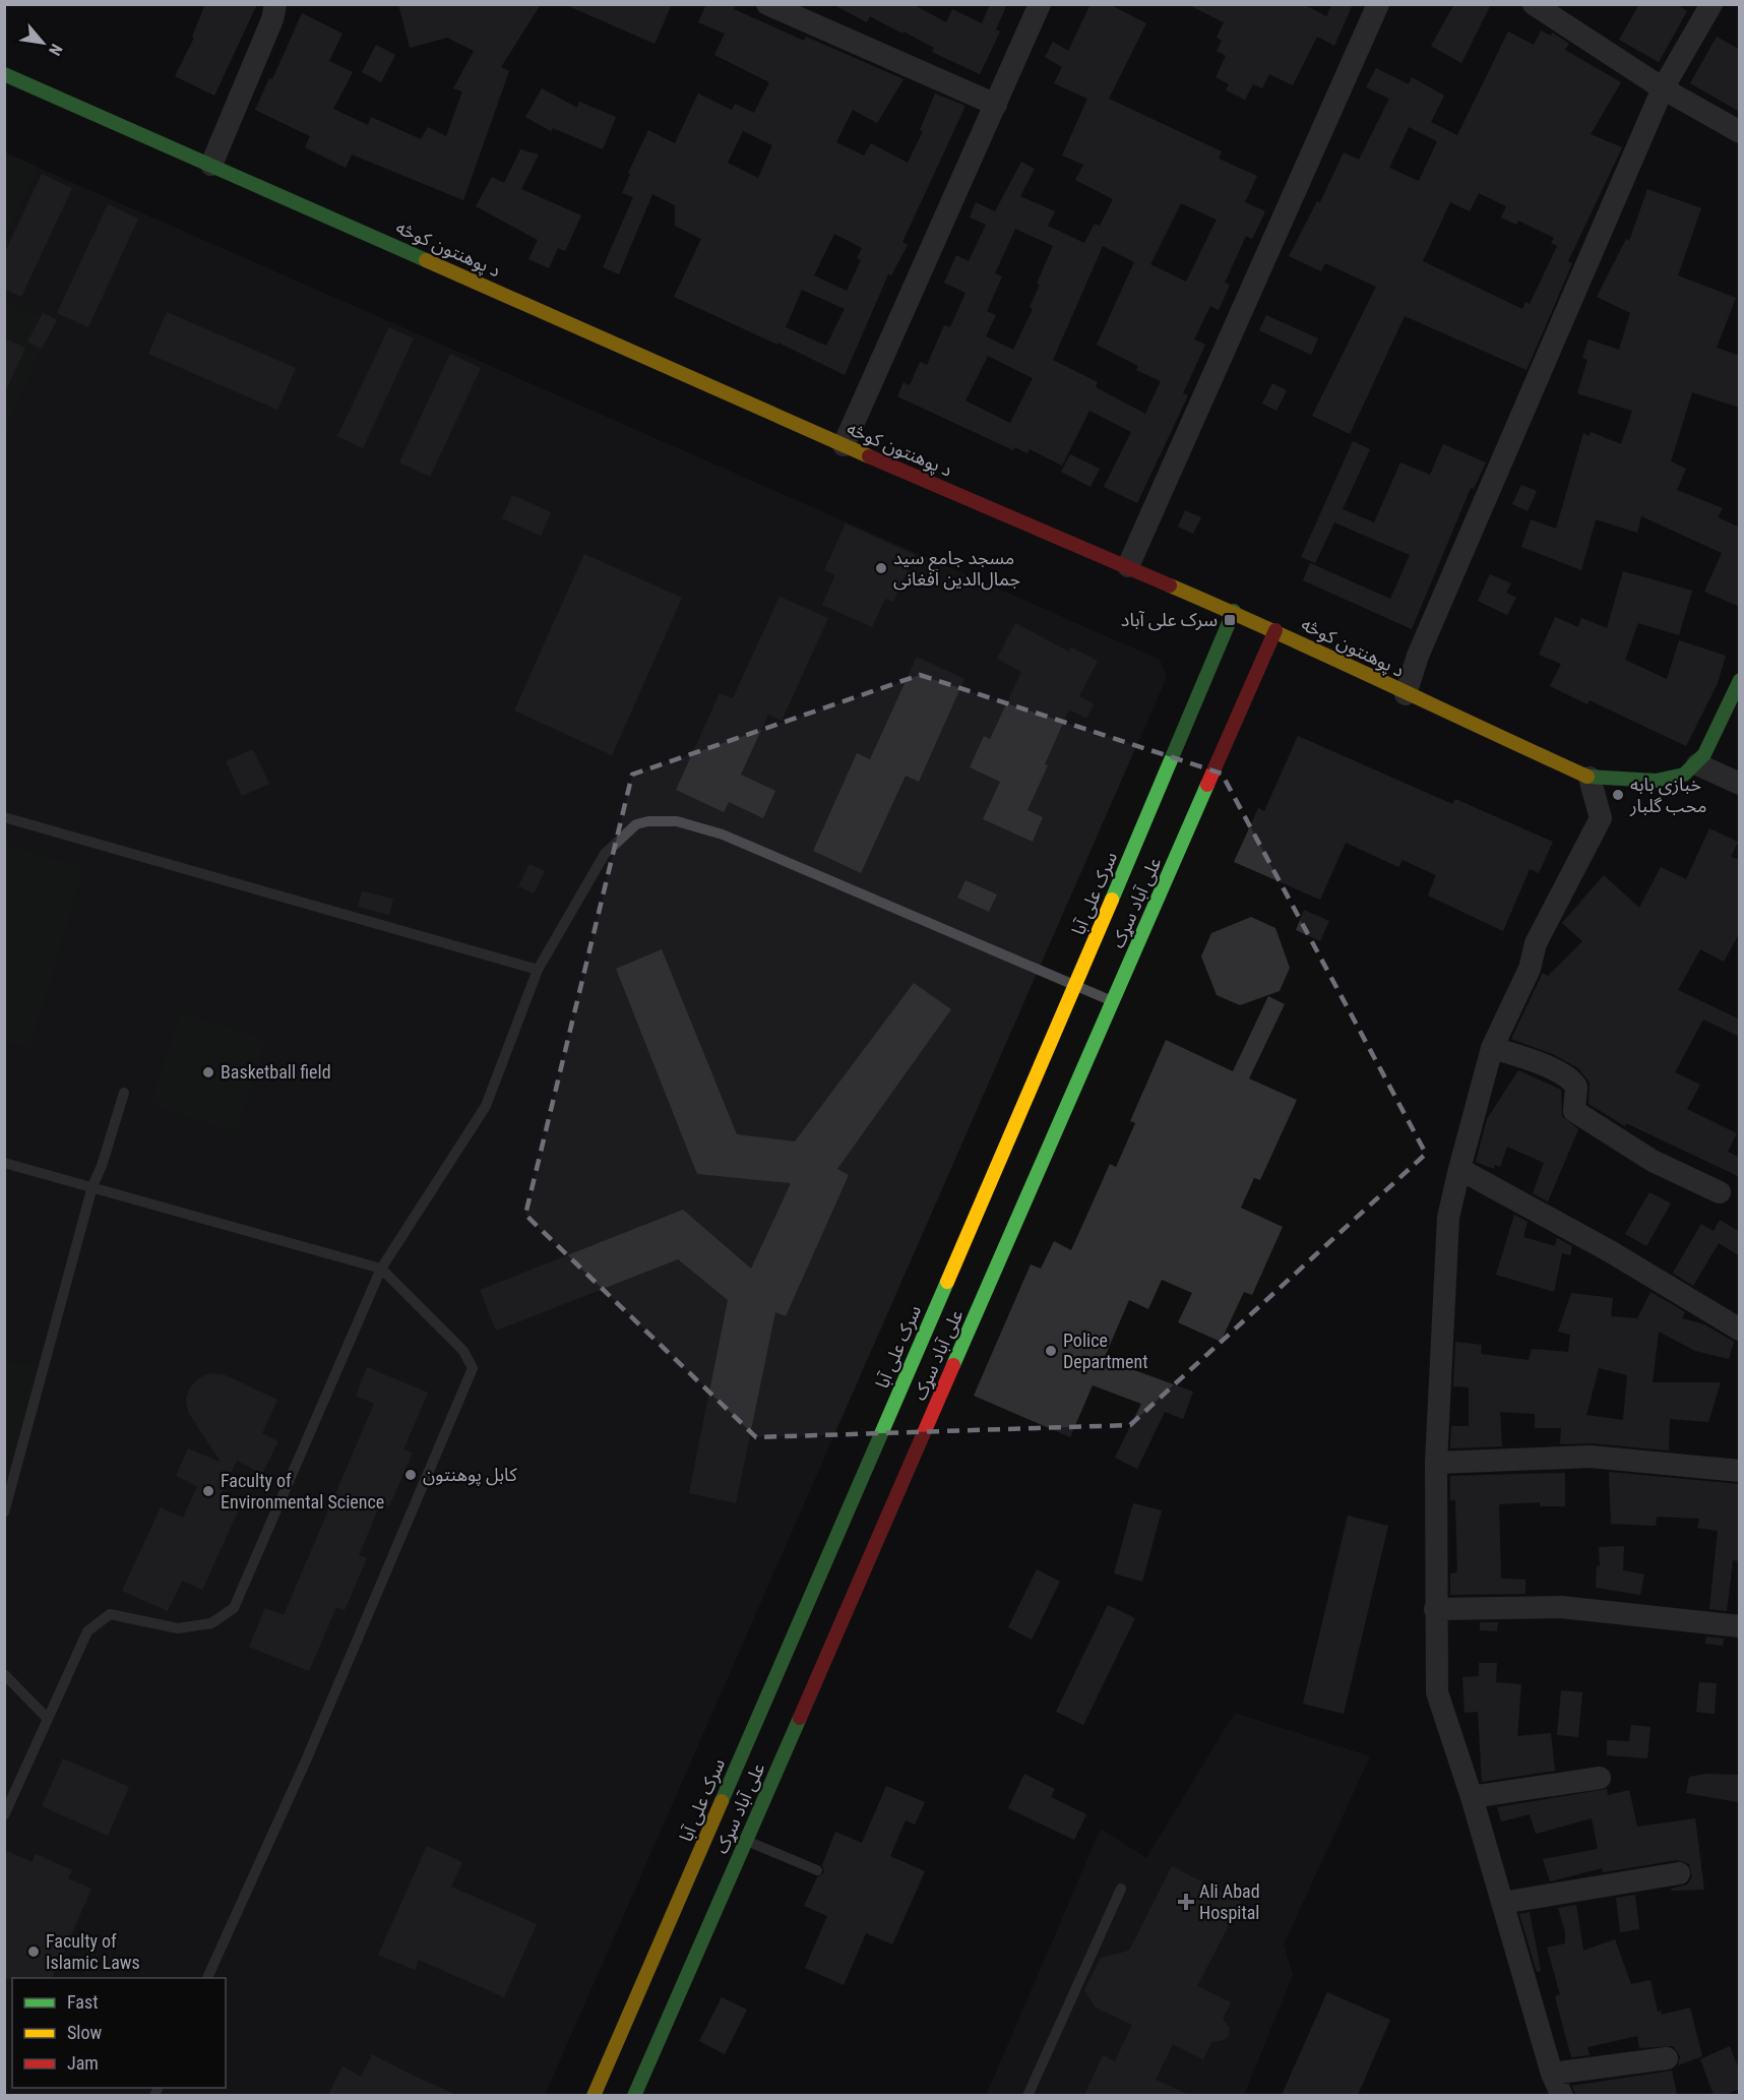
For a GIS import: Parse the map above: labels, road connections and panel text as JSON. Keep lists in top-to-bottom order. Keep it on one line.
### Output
{"streets":{"street":["د پوهنتون کوڅه","سرک علی آبا","علی آباد سړک"]},"crossings":[["د پوهنتون کوڅه","سرک علی آبا"],["د پوهنتون کوڅه","علی آباد سړک"]],"places":{"other":["مسجد جامع سید جمال‌الدین افغانی","خبازی بابه محب گلبار","Basketball field","Police Department","کابل پوهنتون","Faculty of Environmental Science","Faculty of Islamic Laws"],"transit":["سرک علی آباد"],"health":["Ali Abad Hospital"]},"legend":["Fast","Slow","Jam"],"north":"bottom right"}
